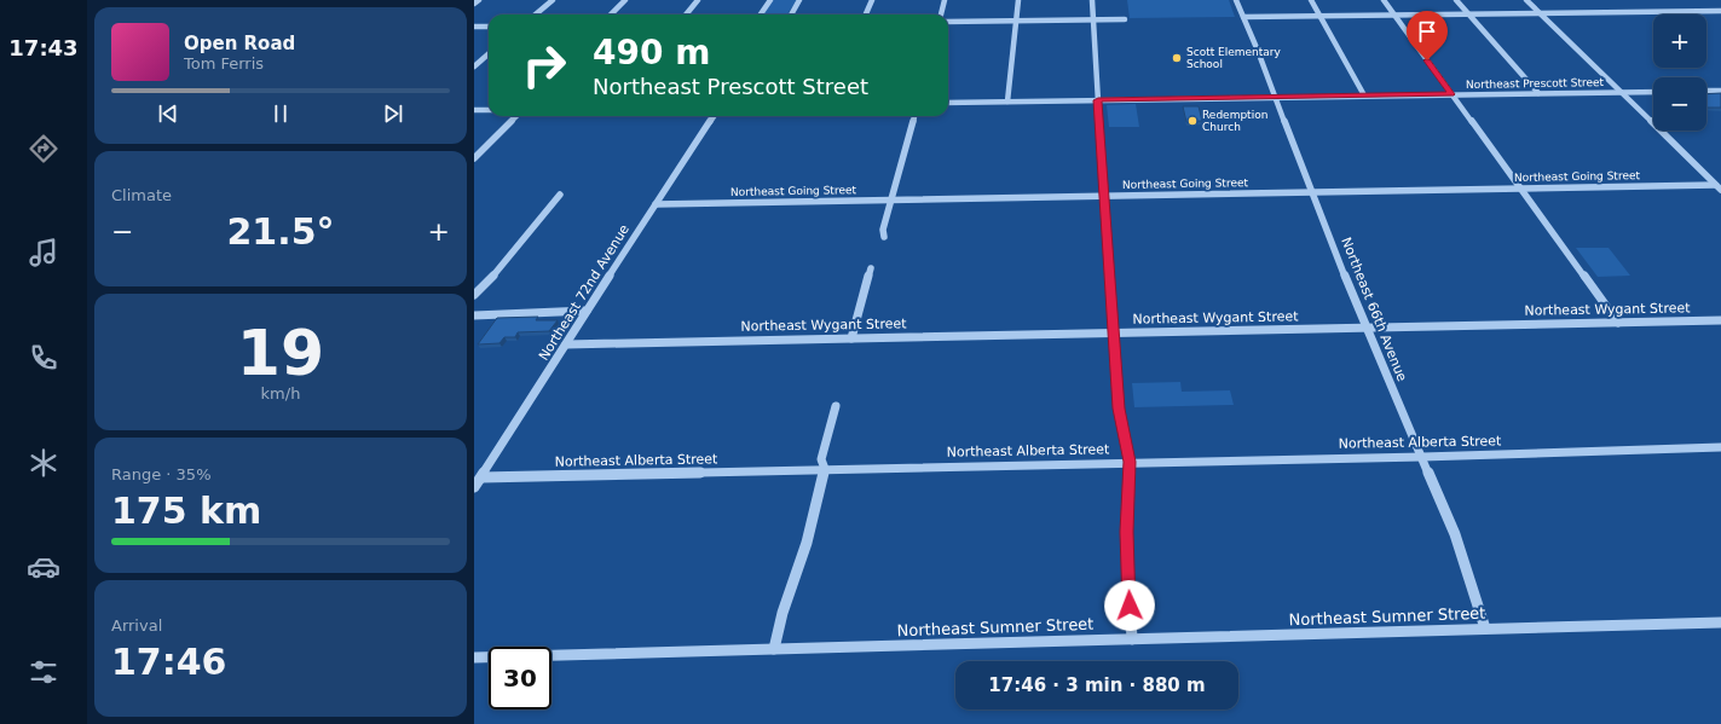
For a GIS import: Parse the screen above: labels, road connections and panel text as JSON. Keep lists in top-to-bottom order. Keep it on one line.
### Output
{"streets":{"street":["Northeast Prescott Street","Northeast Going Street","Northeast 72nd Avenue","Northeast 66th Avenue","Northeast Wygant Street","Northeast Alberta Street","Northeast Sumner Street"]},"crossings":[["Northeast Prescott Street","Northeast 66th Avenue"],["Northeast Going Street","Northeast 72nd Avenue"],["Northeast Going Street","Northeast 66th Avenue"],["Northeast 72nd Avenue","Northeast Wygant Street"],["Northeast 72nd Avenue","Northeast Alberta Street"],["Northeast 66th Avenue","Northeast Wygant Street"],["Northeast 66th Avenue","Northeast Alberta Street"],["Northeast 66th Avenue","Northeast Sumner Street"]],"places":["Scott Elementary School","Redemption Church"],"page":{"tabs":"17:43","map_buttons":["+","−"],"turn":["490 m","Northeast Prescott Street"],"song":["Open Road","Tom Ferris"],"tile":["Climate",["19","km/h"],["Range · 35%","175 km"],["Arrival","17:46"]],"heat":["−","21.5°","+"],"limit":"30","trip":"17:46 · 3 min · 880 m"}}
